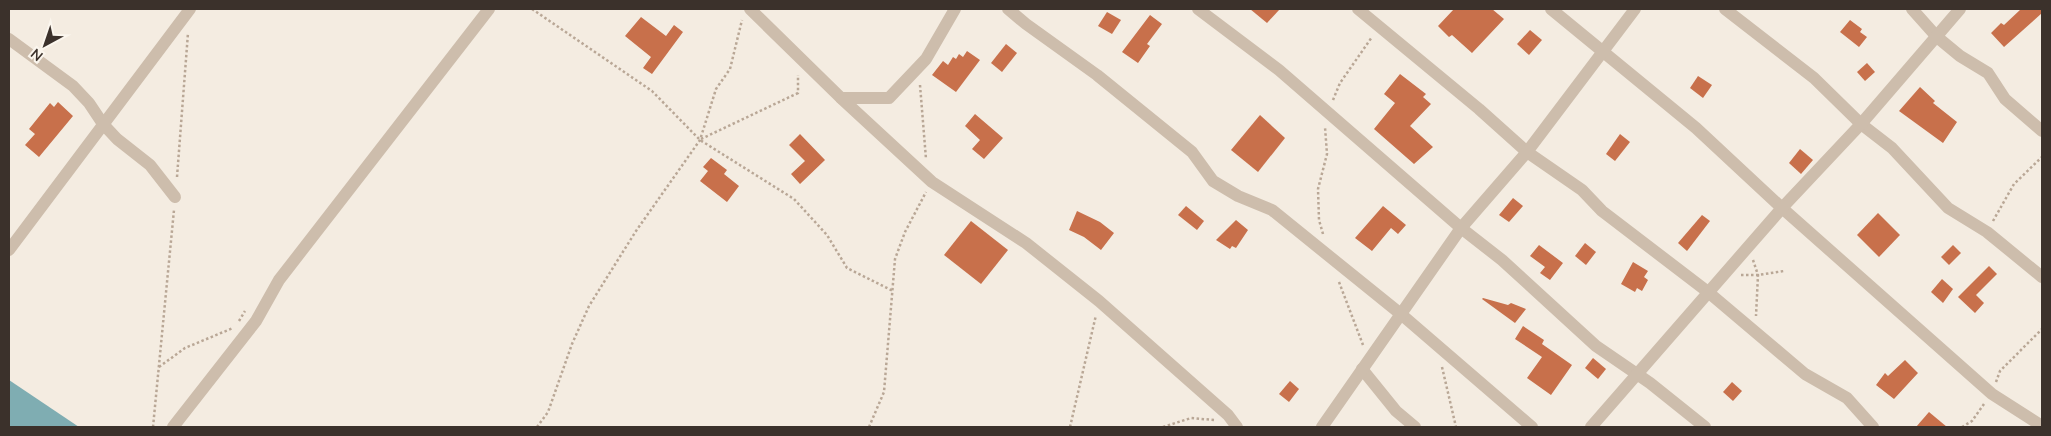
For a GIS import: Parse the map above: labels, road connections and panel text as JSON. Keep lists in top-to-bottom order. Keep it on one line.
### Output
{"north":"bottom left"}
